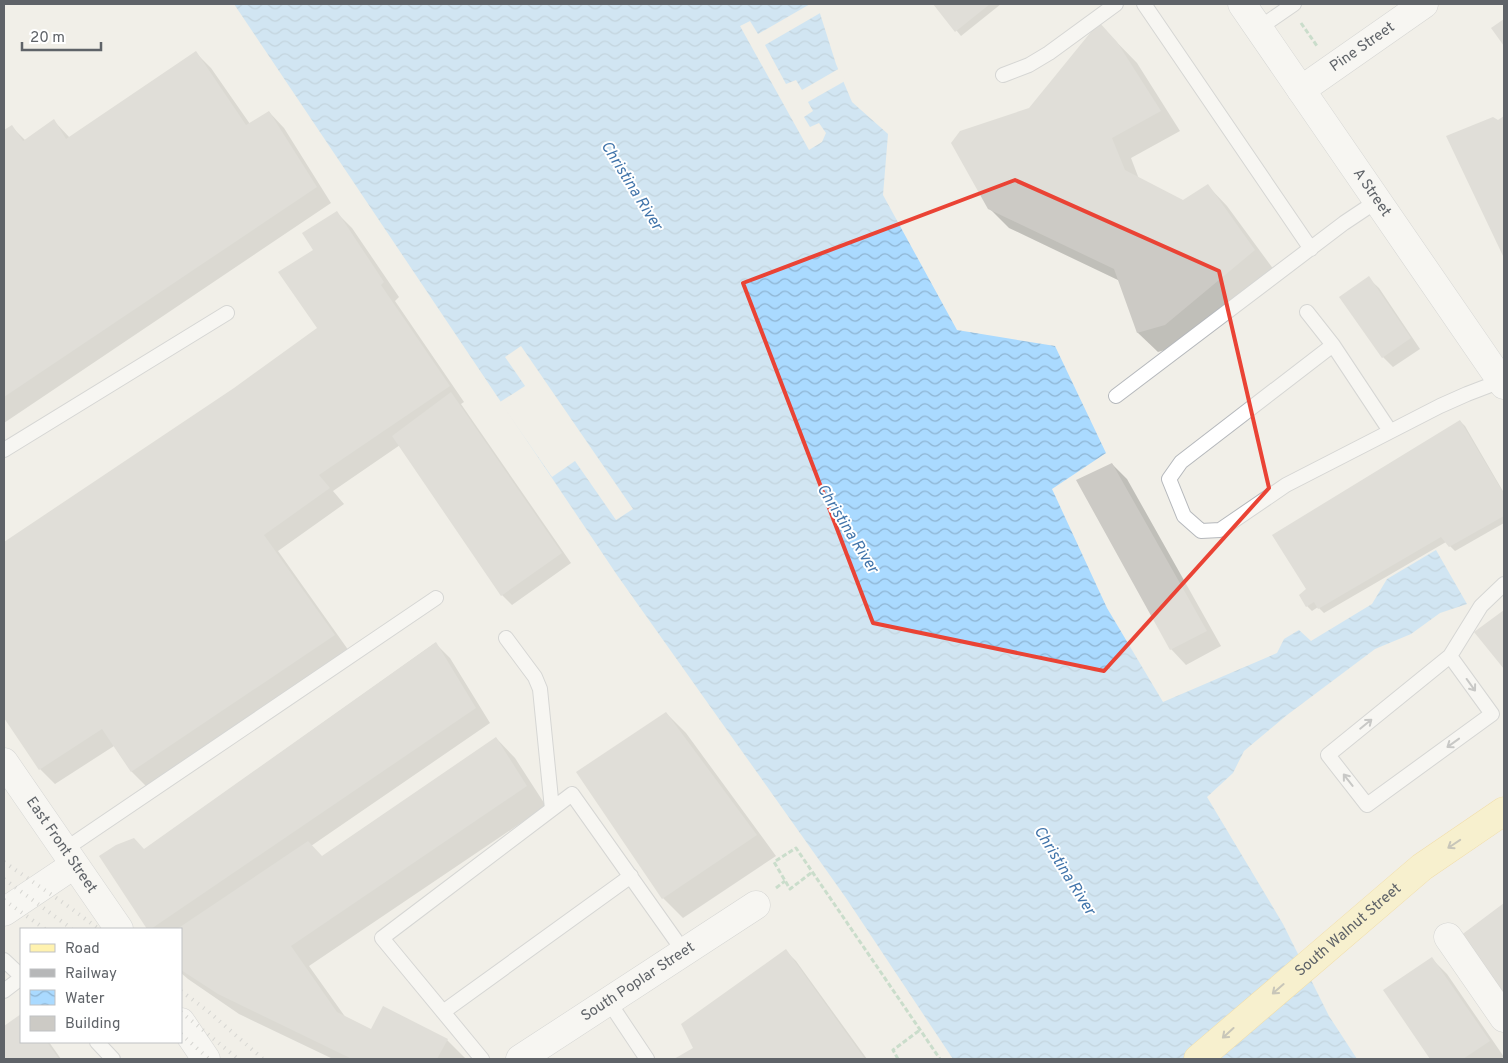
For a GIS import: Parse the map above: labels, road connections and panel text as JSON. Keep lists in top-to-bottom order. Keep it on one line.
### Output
{"streets":{"main road":["South Walnut Street"],"street":["Pine Street","A Street","East Front Street","South Poplar Street"]},"crossings":[["Pine Street","A Street"]],"one_way":["South Walnut Street"],"water":["Christina River"],"legend":["Road","Railway","Water","Building"],"scale_bar":"20 m"}
